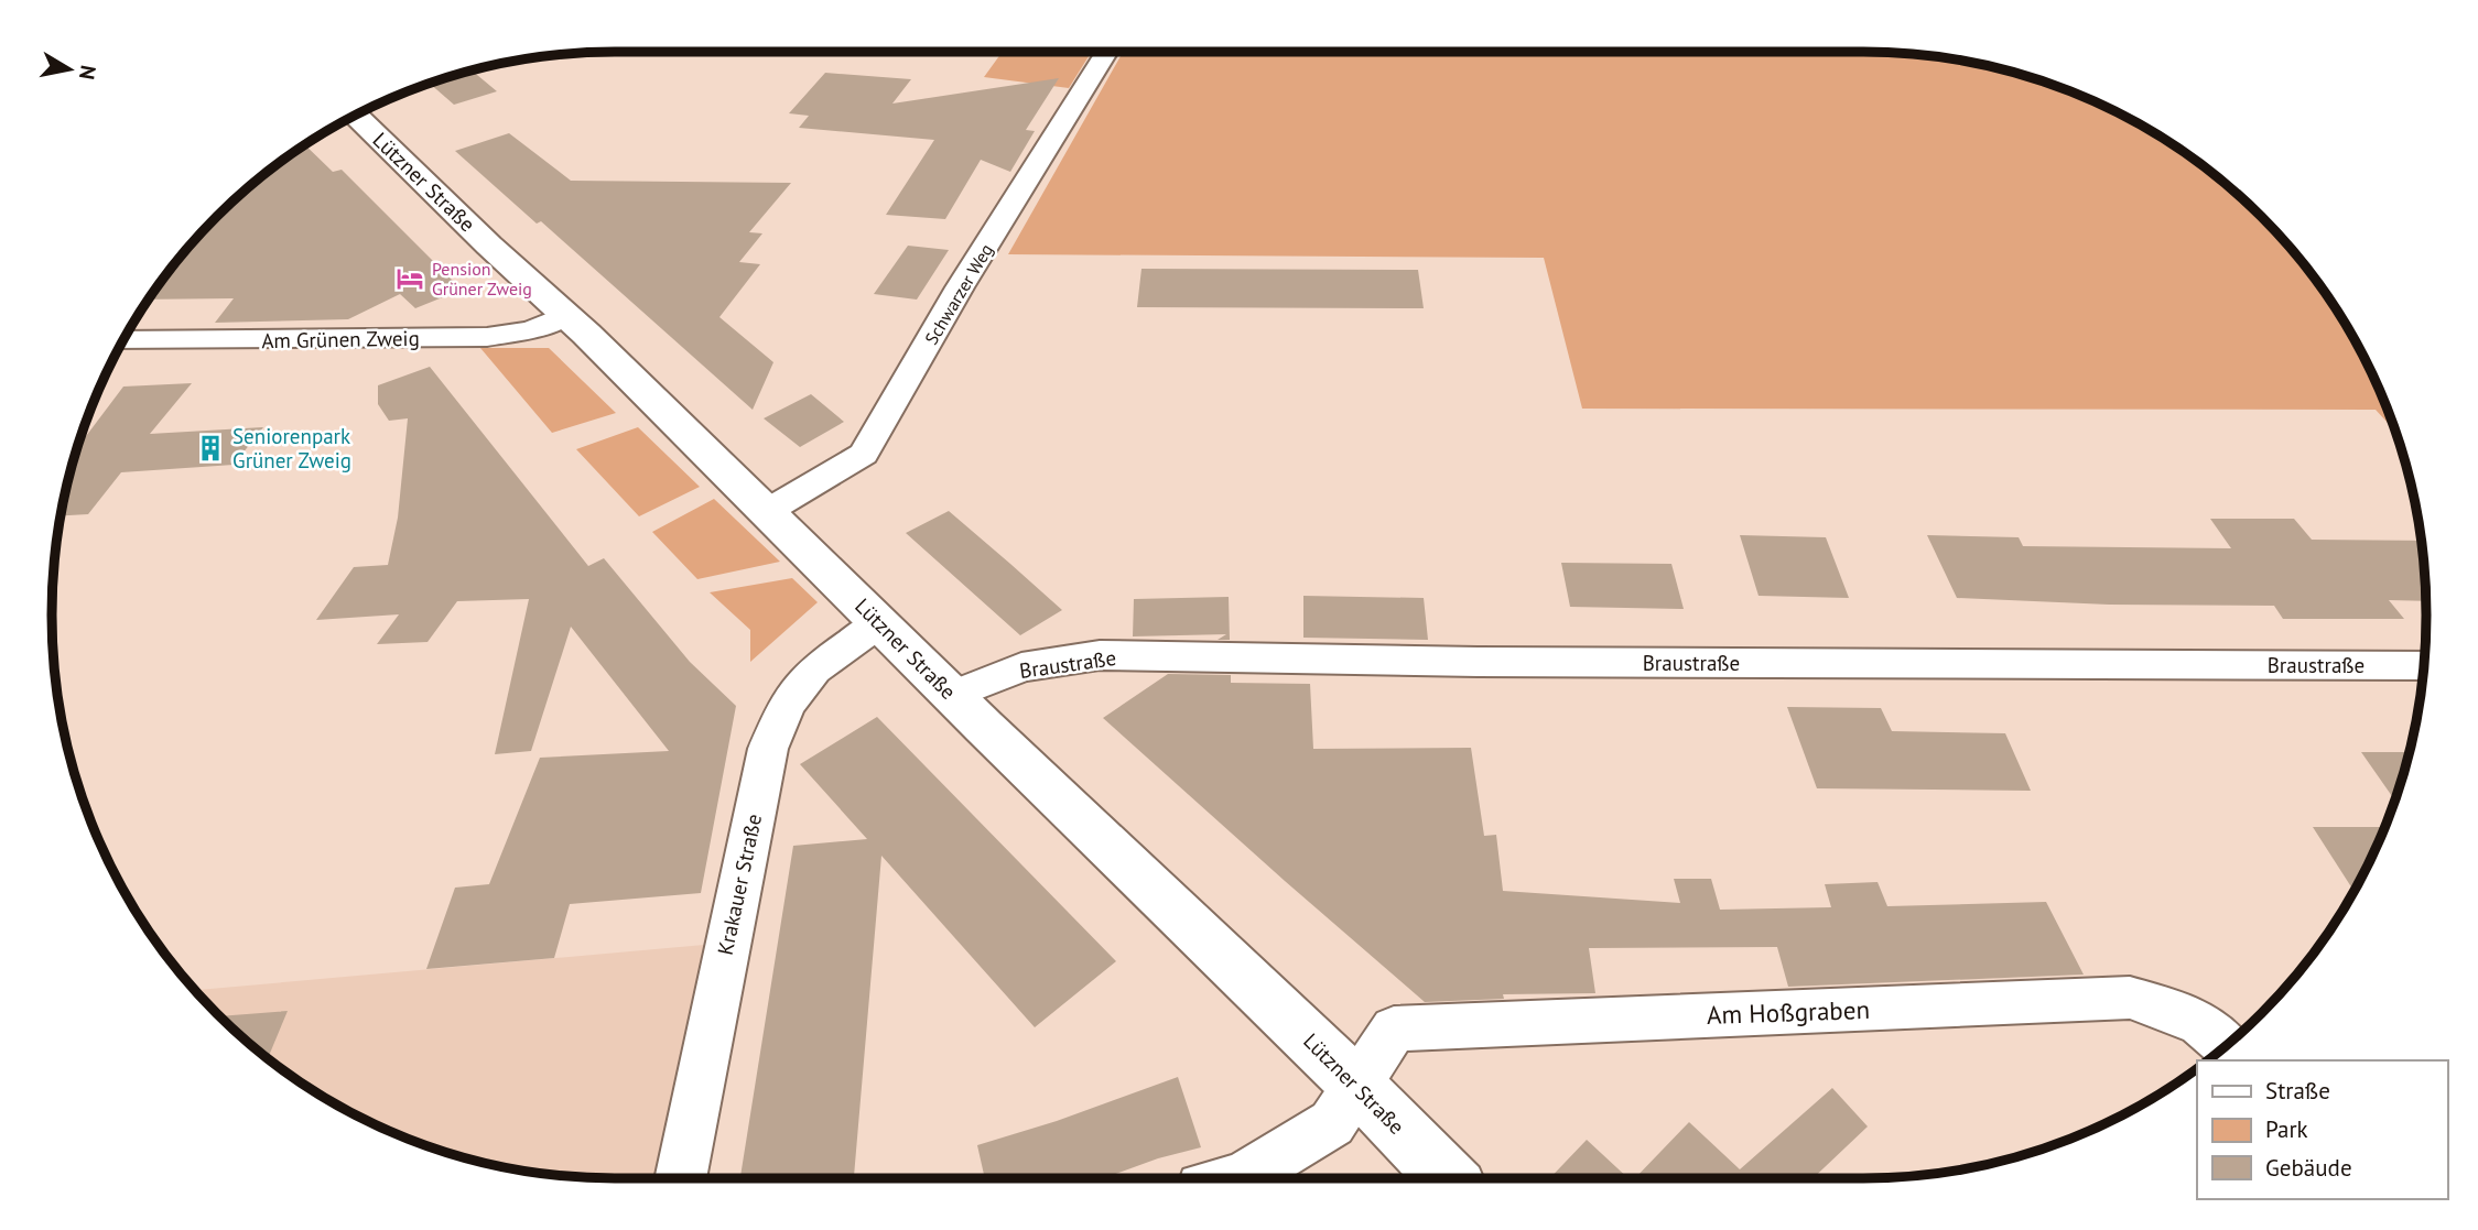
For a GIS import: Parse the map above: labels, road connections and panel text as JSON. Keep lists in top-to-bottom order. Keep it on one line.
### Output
{"streets":{"main road":["Lützner Straße"],"street":["Schwarzer Weg","Am Grünen Zweig","Braustraße","Krakauer Straße","Am Hoßgraben"]},"crossings":[["Lützner Straße","Schwarzer Weg"],["Lützner Straße","Am Grünen Zweig"],["Lützner Straße","Braustraße"],["Lützner Straße","Krakauer Straße"],["Lützner Straße","Am Hoßgraben"]],"places":{"hotel":["Pension Grüner Zweig"],"building":["Seniorenpark Grüner Zweig"]},"legend":["Straße","Park","Gebäude"],"north":"right"}
